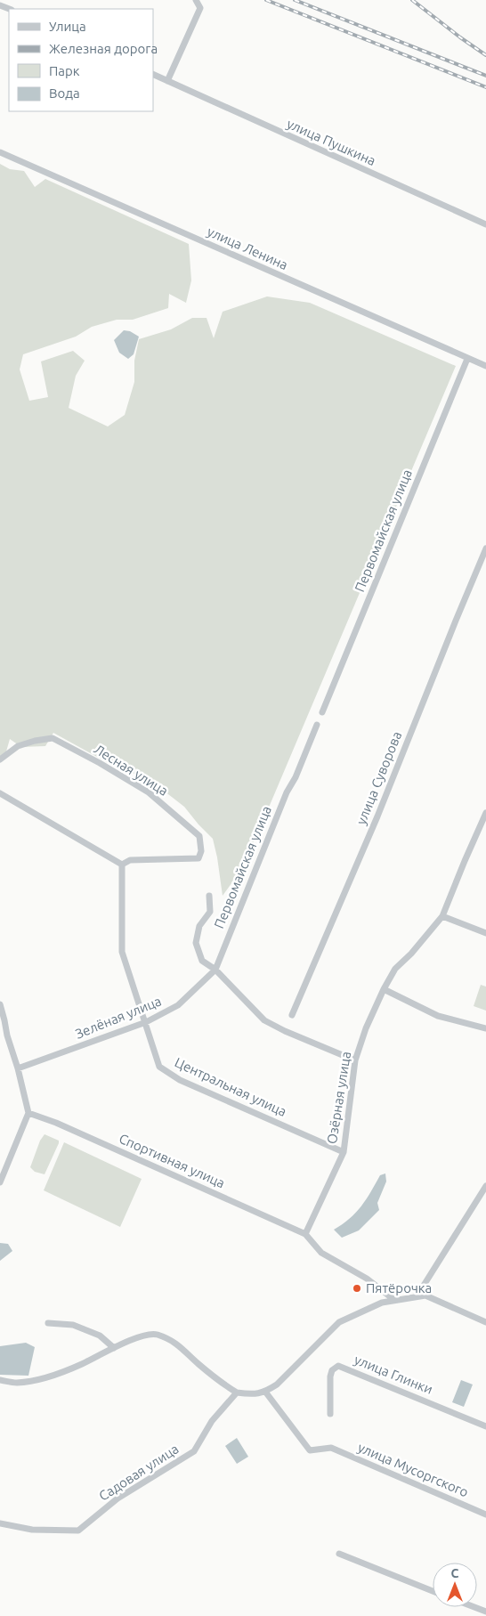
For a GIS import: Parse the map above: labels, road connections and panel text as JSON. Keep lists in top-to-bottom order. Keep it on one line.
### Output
{"streets":{"street":["улица Пушкина","улица Ленина","Первомайская улица","Лесная улица","улица Суворова","Зелёная улица","Центральная улица","Озёрная улица","Спортивная улица","улица Глинки","улица Мусоргского","Садовая улица"]},"crossings":[["улица Ленина","Первомайская улица"],["Первомайская улица","Зелёная улица"],["Лесная улица","Центральная улица"],["Зелёная улица","Центральная улица"],["Центральная улица","Озёрная улица"],["Озёрная улица","Спортивная улица"]],"places":["Пятёрочка"],"legend":["Улица","Железная дорога","Парк","Вода"],"north":"top"}
